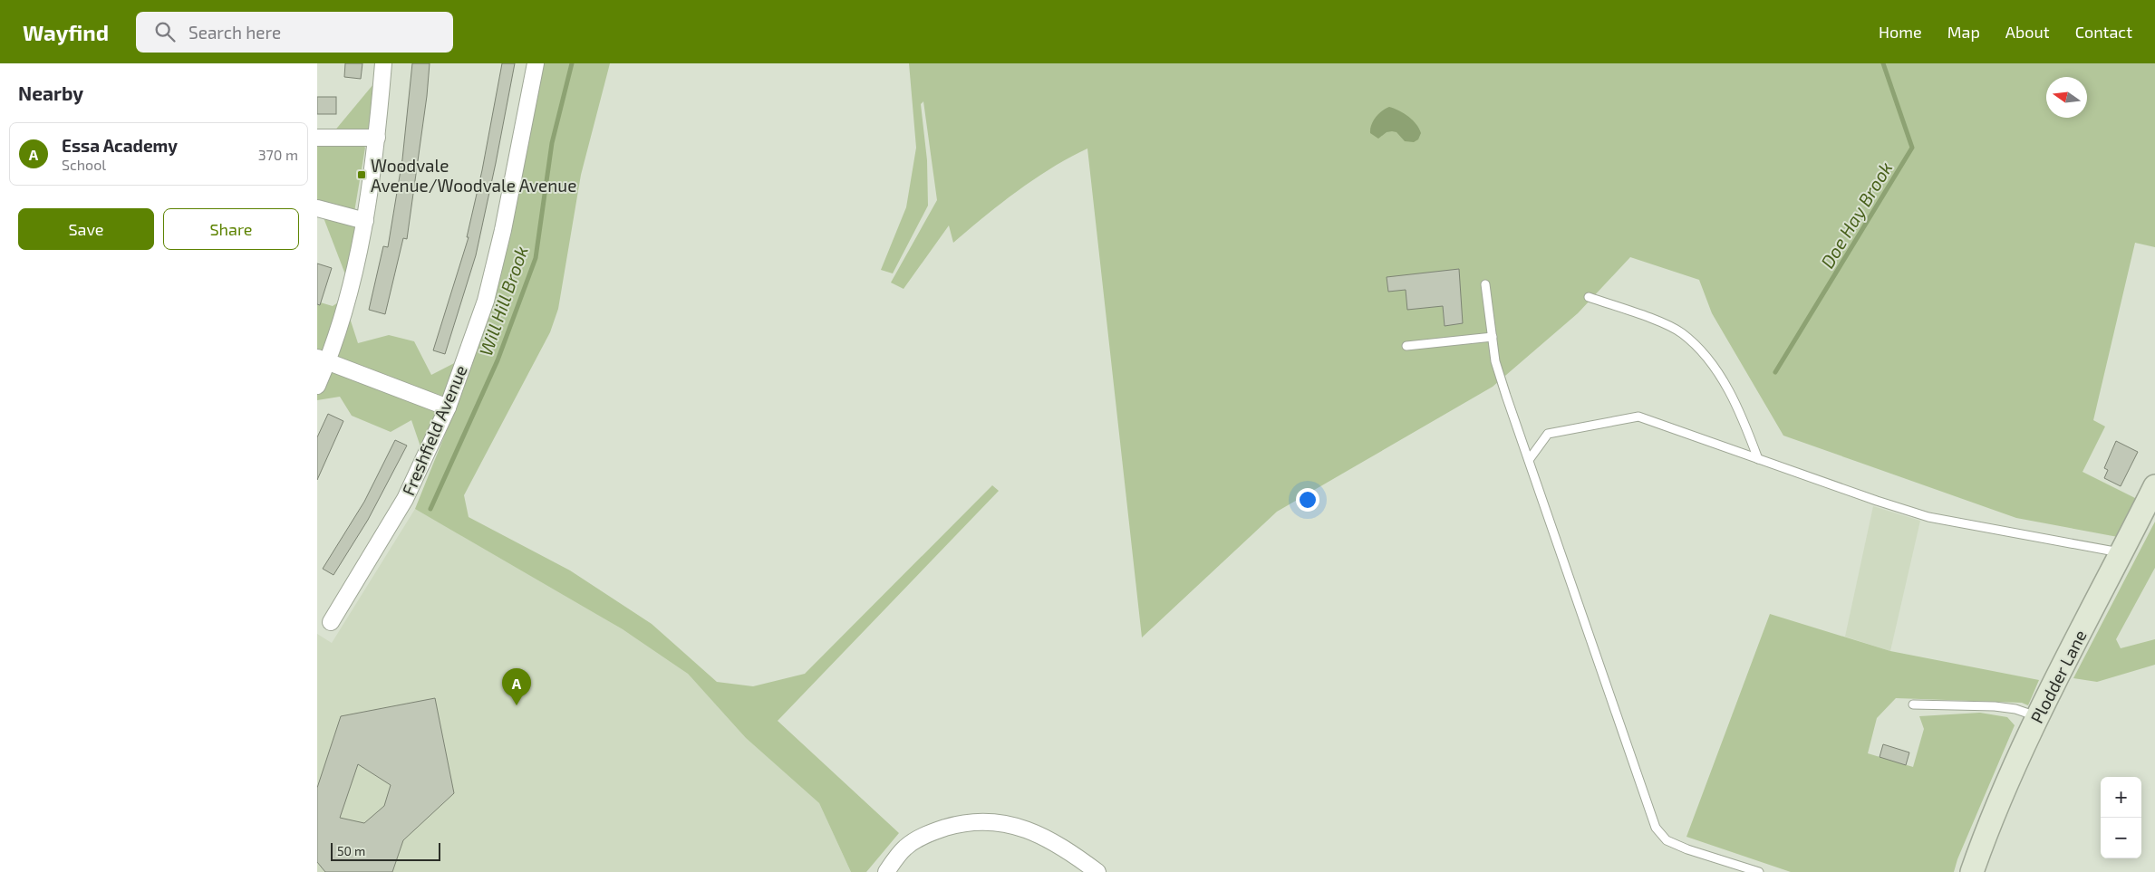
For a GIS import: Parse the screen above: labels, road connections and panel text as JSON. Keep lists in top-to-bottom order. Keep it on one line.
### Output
{"streets":{"main road":["Plodder Lane"],"street":["Freshfield Avenue"]},"water":["Doe Hay Brook","Will Hill Brook"],"places":{"transit":["Woodvale Avenue/Woodvale Avenue"]},"scale_bar":"50 m","north":"left","page":{"header":"Wayfind","search":"Search here","nav":["Home","Map","About","Contact"],"heading":"Nearby","list":[{"mark":"A","name":"Essa Academy","note":"School","value":"370 m"}],"buttons":["Save","Share"],"pins":"A","map_buttons":["+","−"],"scale":"50 m"}}
